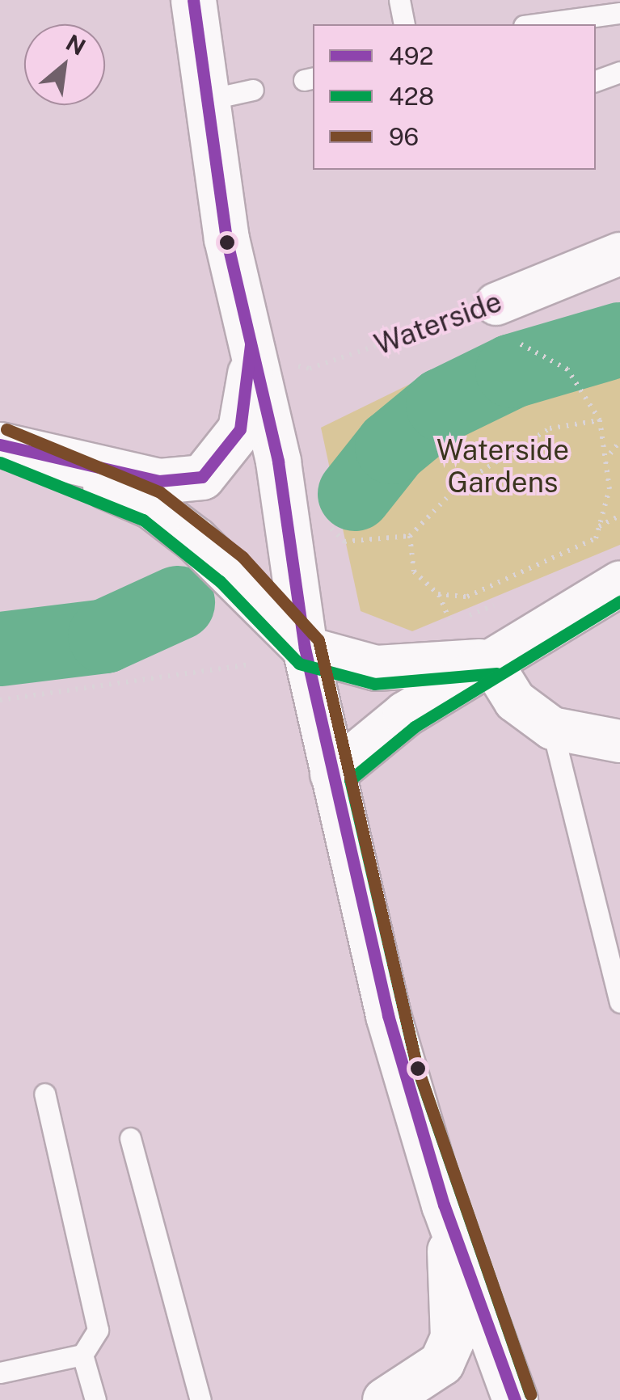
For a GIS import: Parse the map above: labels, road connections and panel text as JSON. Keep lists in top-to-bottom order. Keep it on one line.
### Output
{"streets":{"street":["Waterside"]},"parks":["Waterside Gardens"],"lines":["transit line 492","transit line 96","transit line 428"],"legend":["492","428","96"],"north":"top right"}
